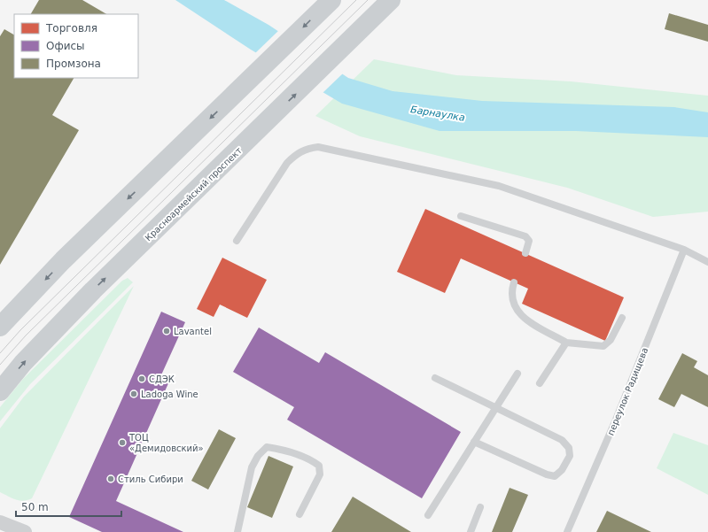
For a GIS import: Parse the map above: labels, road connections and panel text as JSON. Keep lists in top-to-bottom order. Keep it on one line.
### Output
{"streets":{"main road":["Красноармейский проспект"],"lane":["переулок Радищева"]},"water":["Барнаулка"],"places":["Lavantel","СДЭК","Ladoga Wine","ТОЦ «Демидовский»","Стиль Сибири"],"legend":["Торговля","Офисы","Промзона"],"scale_bar":"50 m"}
